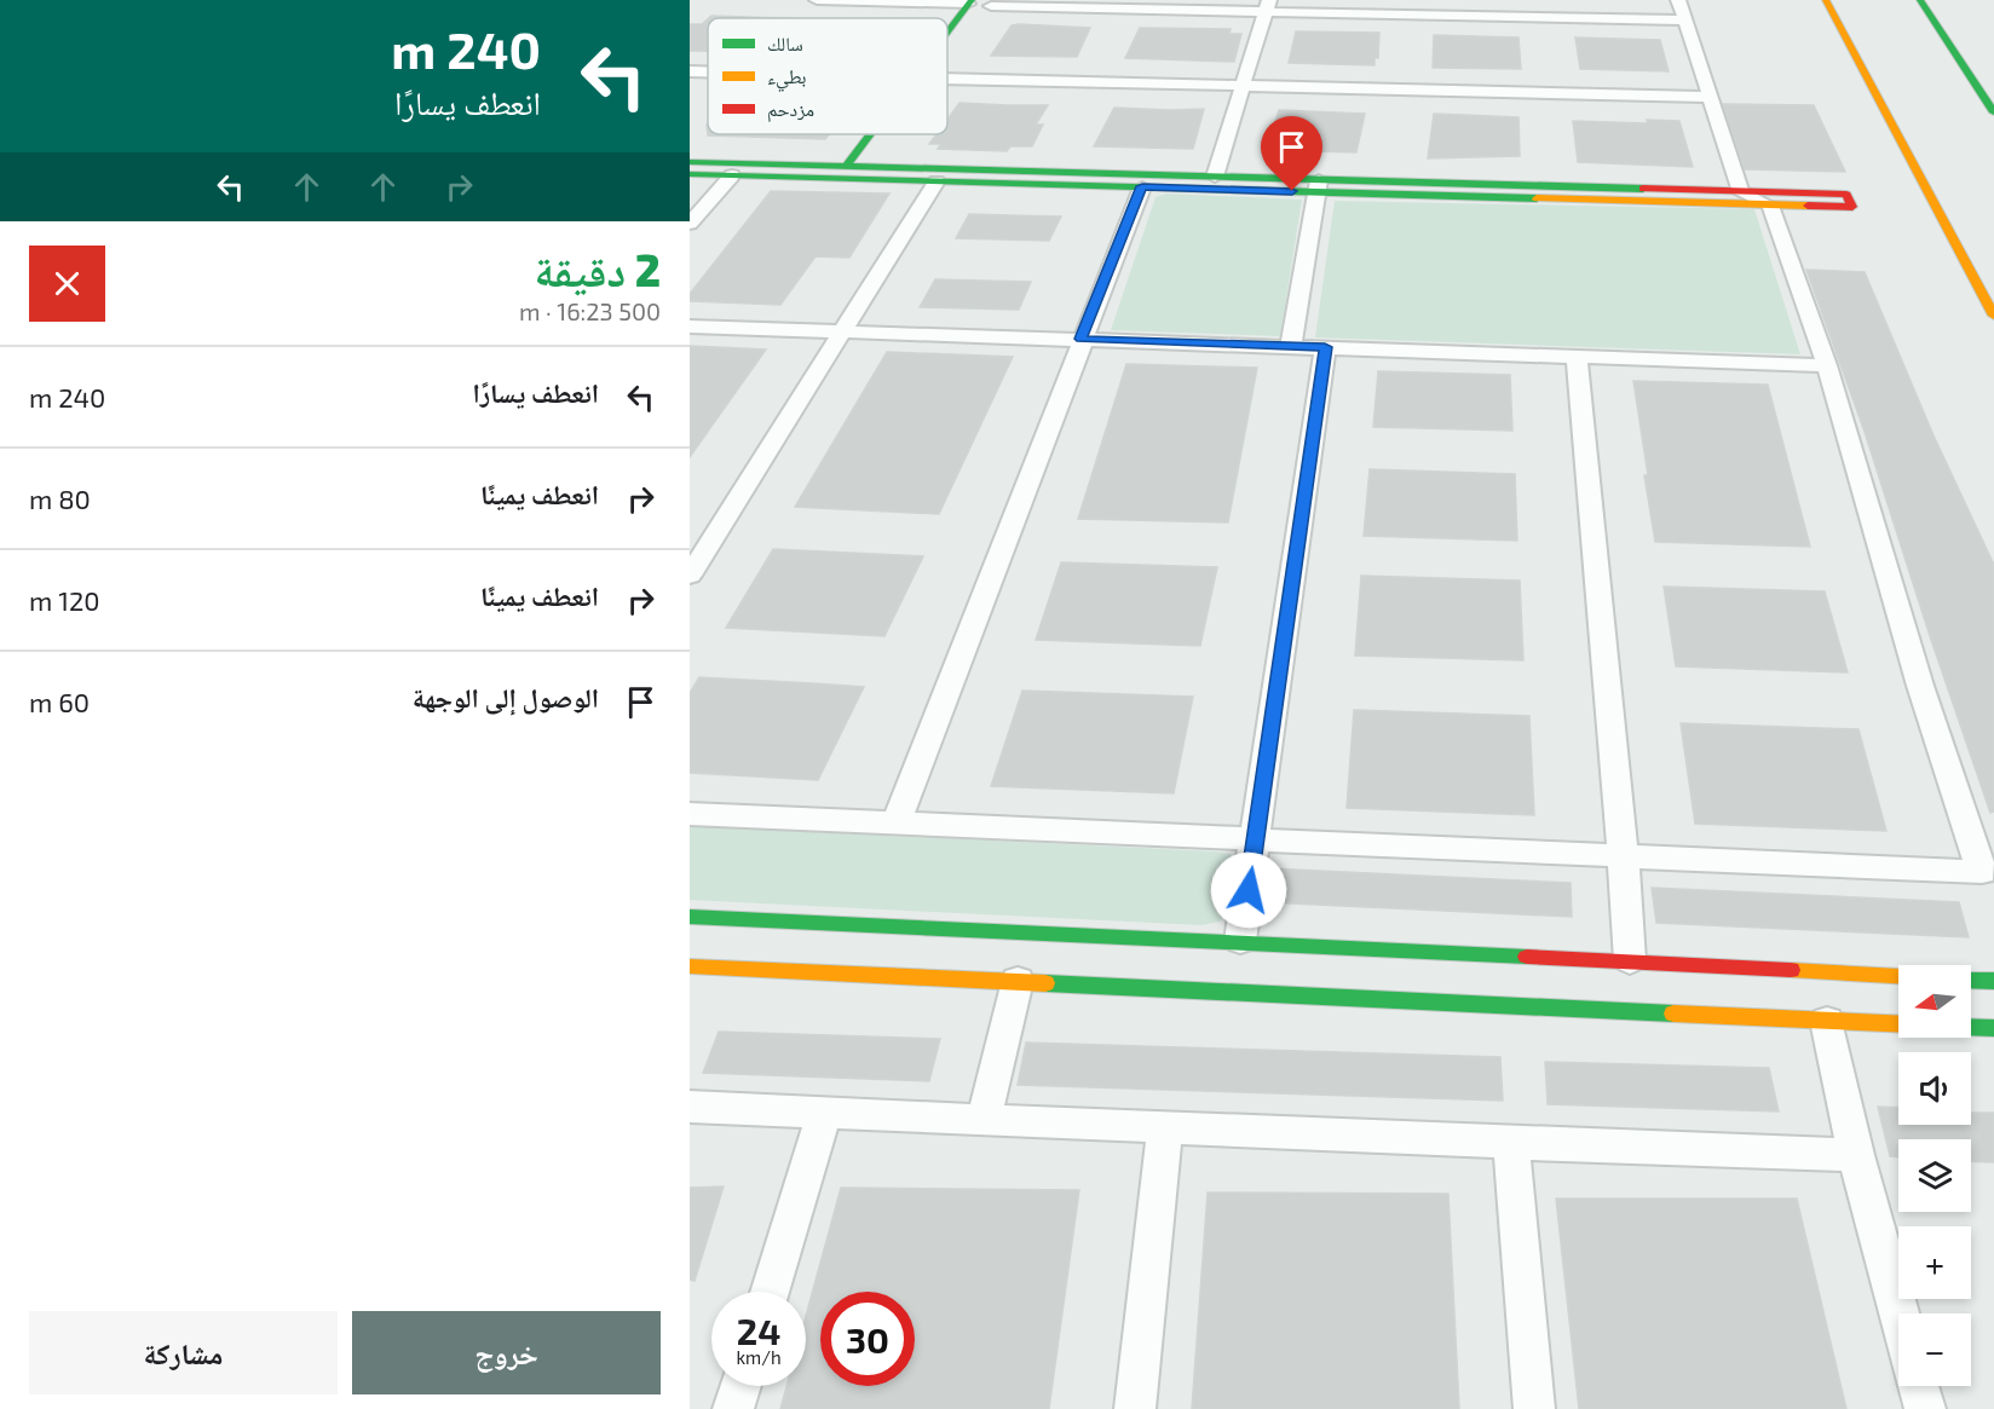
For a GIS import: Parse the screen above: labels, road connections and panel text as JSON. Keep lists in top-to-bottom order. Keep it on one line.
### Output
{"legend":["سالك","بطيء","مزدحم"],"north":"left","page":{"turn":["240 m","انعطف يسارًا"],"heading":["2 دقيقة","500 m · 16:23"],"list":[{"name":"انعطف يسارًا","value":"240 m"},{"name":"انعطف يمينًا","value":"80 m"},{"name":"انعطف يمينًا","value":"120 m"},{"name":"الوصول إلى الوجهة","value":"60 m"}],"map_buttons":["+","−"],"speed":"24 km/h","limit":"30","buttons":["خروج","مشاركة"]}}
